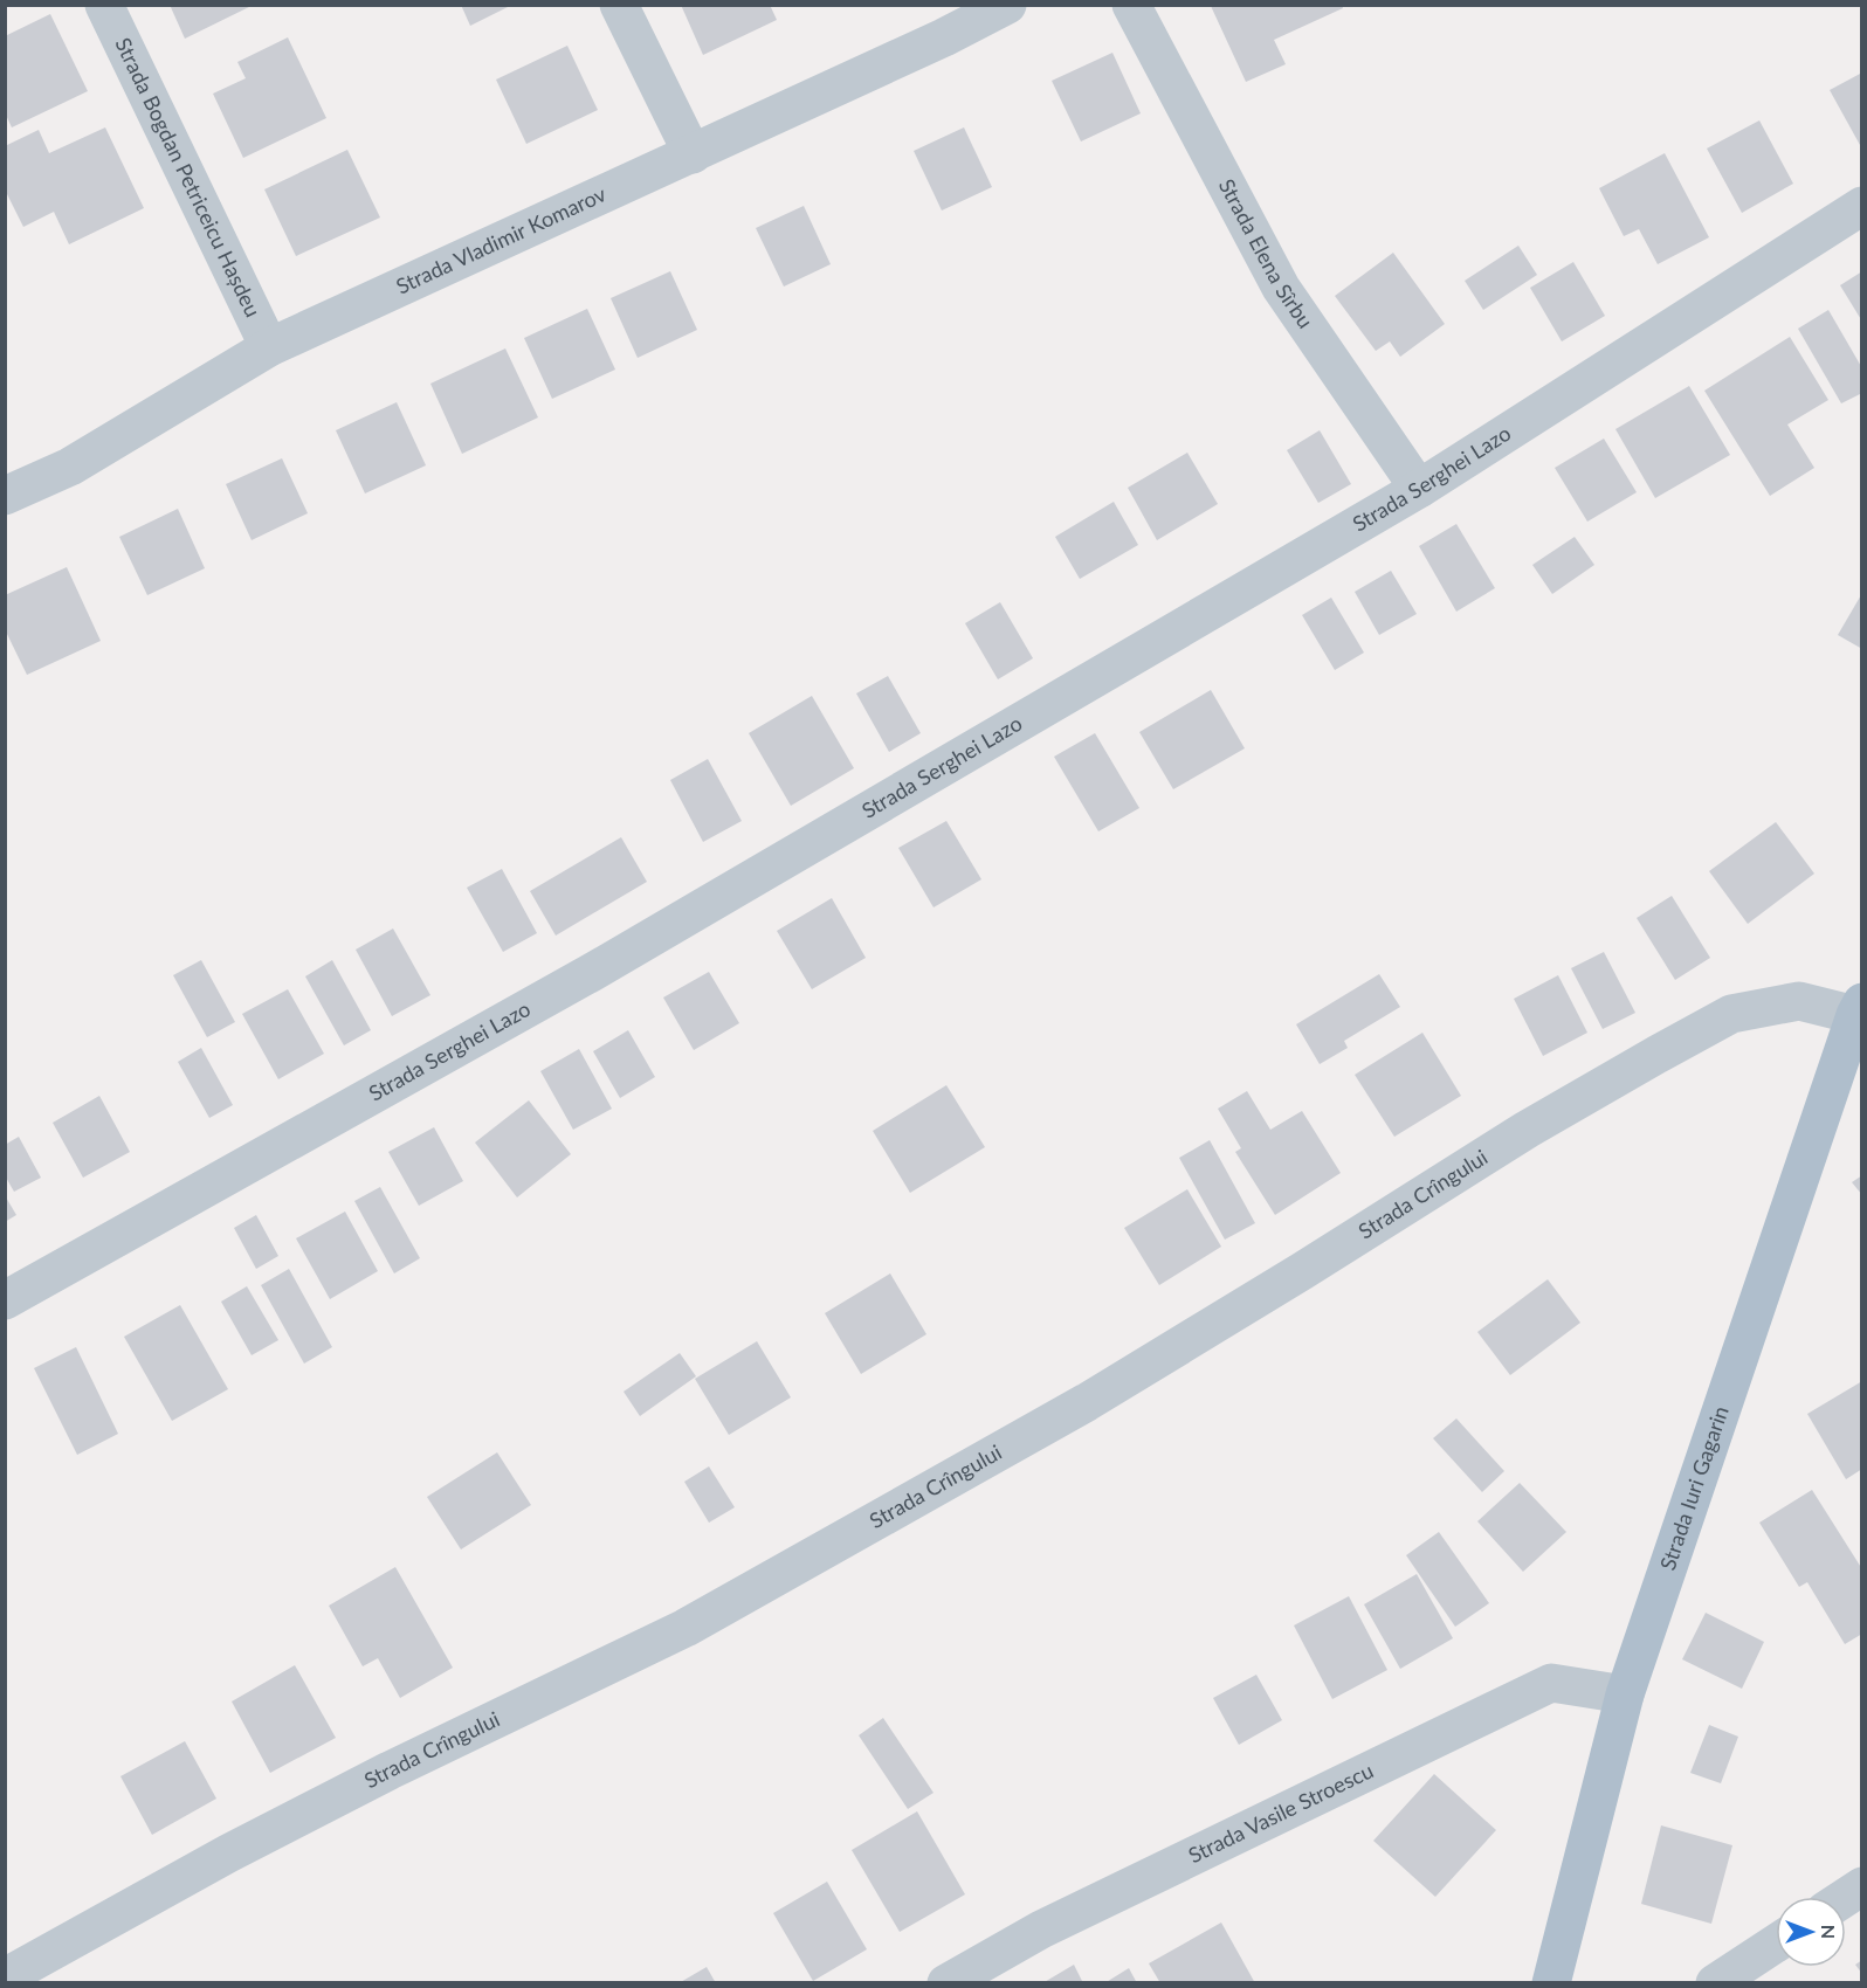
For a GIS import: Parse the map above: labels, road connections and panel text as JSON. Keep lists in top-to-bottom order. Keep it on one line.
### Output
{"streets":{"main road":["Strada Iuri Gagarin"],"street":["Strada Bogdan Petriceicu Hașdeu","Strada Vladimir Komarov","Strada Elena Sîrbu","Strada Serghei Lazo","Strada Crîngului","Strada Vasile Stroescu"]},"crossings":[["Strada Bogdan Petriceicu Hașdeu","Strada Vladimir Komarov"],["Strada Elena Sîrbu","Strada Serghei Lazo"],["Strada Crîngului","Strada Iuri Gagarin"],["Strada Iuri Gagarin","Strada Vasile Stroescu"]],"north":"right"}
